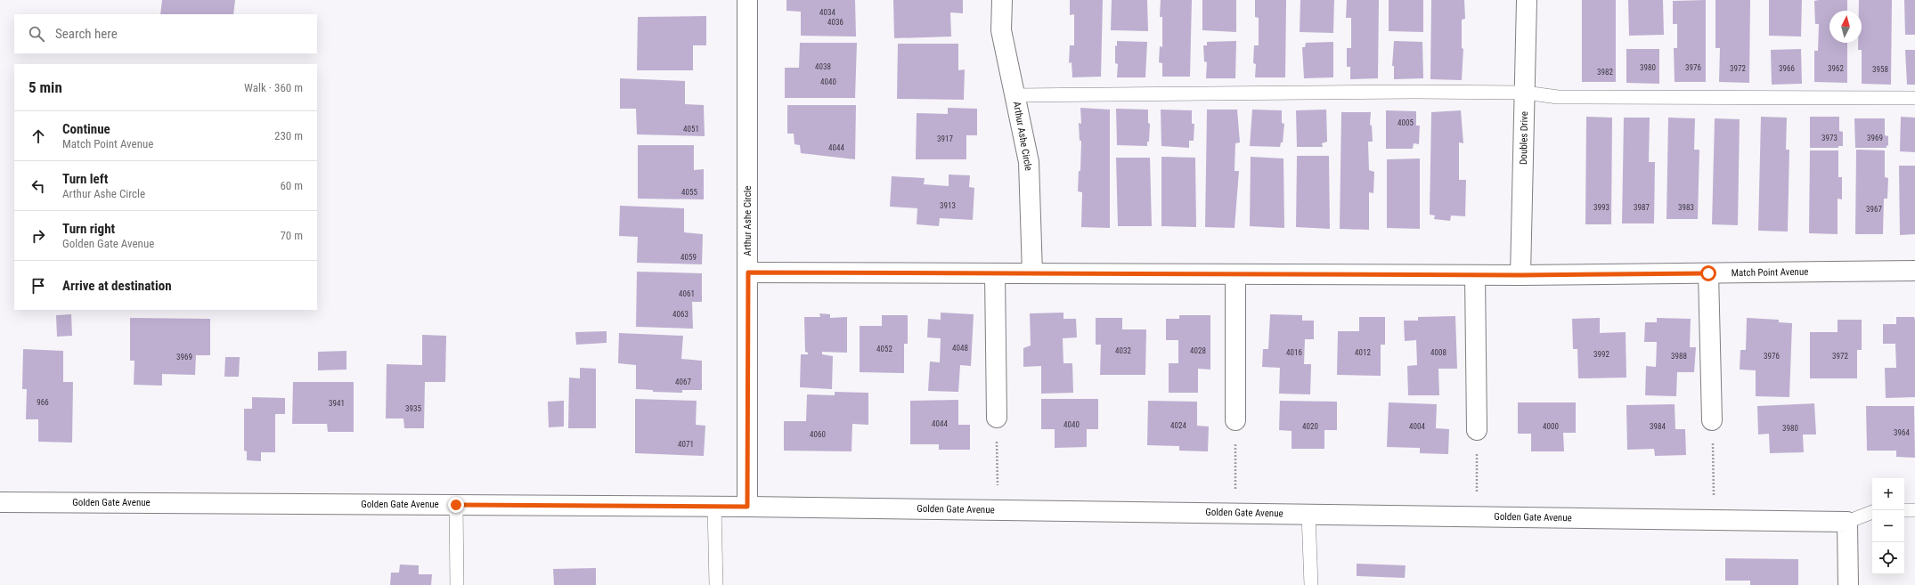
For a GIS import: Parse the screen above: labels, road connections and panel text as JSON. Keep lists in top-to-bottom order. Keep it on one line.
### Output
{"streets":{"street":["Arthur Ashe Circle","Doubles Drive","Match Point Avenue","Golden Gate Avenue"]},"crossings":[["Arthur Ashe Circle","Match Point Avenue"],["Arthur Ashe Circle","Golden Gate Avenue"],["Doubles Drive","Match Point Avenue"]],"house_numbers":["4034","4036","4038","3980","3976","3972","3966","3962","3958","3982","4040","4005","4051","3973","3969","3917","4044","4055","3913","3993","3987","3983","3967","4059","4061","4063","4048","4052","4032","4028","4016","4012","4008","3992","3988","3976","3972","3969","4067","966","3941","3935","4044","4040","4024","4020","4004","4000","3984","3980","3964","4060","4071"],"north":"top","page":{"search":"Search here","heading":["5 min","Walk · 360 m"],"list":[["Continue","Match Point Avenue","230 m"],["Turn left","Arthur Ashe Circle","60 m"],["Turn right","Golden Gate Avenue","70 m"],"Arrive at destination"],"map_buttons":["+","−"]}}
